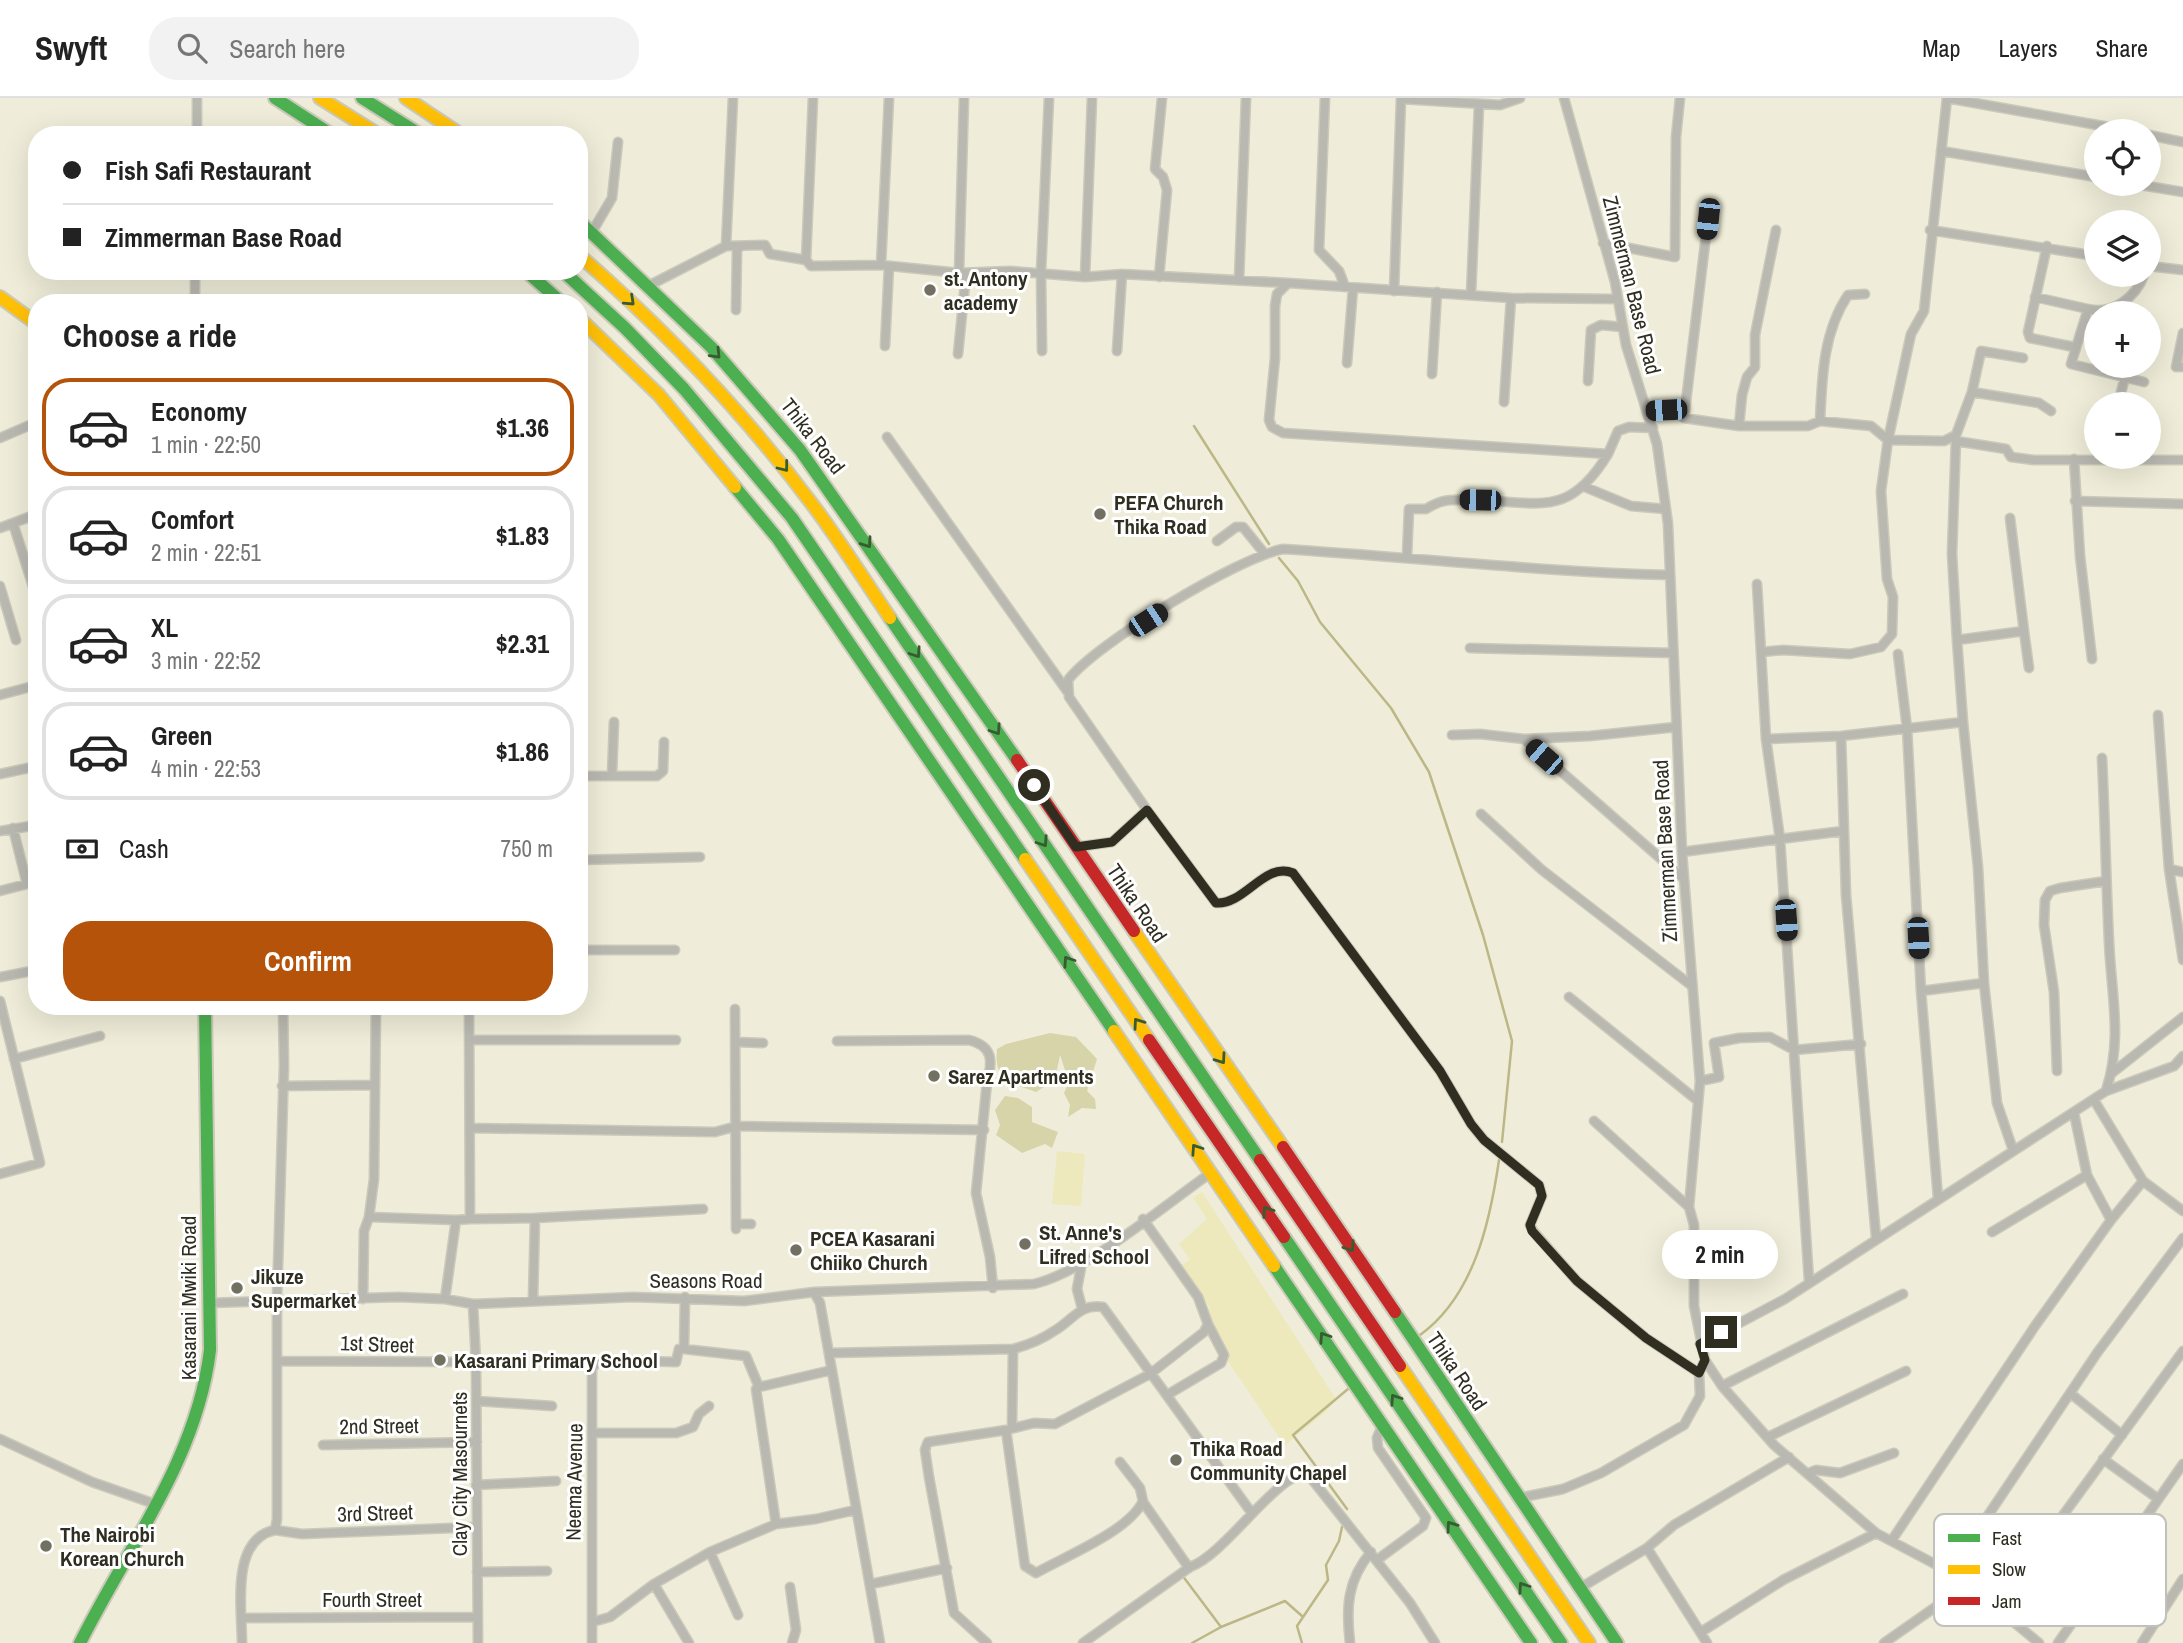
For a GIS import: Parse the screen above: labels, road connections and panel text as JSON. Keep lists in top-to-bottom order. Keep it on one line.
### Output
{"streets":{"main road":["Thika Road","Kasarani Mwiki Road"],"street":["Zimmerman Base Road","Seasons Road","1st Street","2nd Street","Clay City Masournets","Neema Avenue","3rd Street","Fourth Street"]},"crossings":[["Seasons Road","Kasarani Mwiki Road"],["Seasons Road","Clay City Masournets"],["1st Street","Clay City Masournets"],["2nd Street","Clay City Masournets"],["Clay City Masournets","3rd Street"],["Clay City Masournets","Fourth Street"]],"places":["st. Antony academy","PEFA Church Thika Road","Sarez Apartments","St. Anne's Lifred School","PCEA Kasarani Chiiko Church","Jikuze Supermarket","Kasarani Primary School","Thika Road Community Chapel","The Nairobi Korean Church"],"legend":["Fast","Slow","Jam"],"page":{"header":"Swyft","search":"Search here","nav":["Map","Layers","Share"],"map_buttons":["+","−"],"banner":["Fish Safi Restaurant","Zimmerman Base Road"],"heading":"Choose a ride","list":[{"name":"Economy","note":"1 min · 22:50","value":"$1.36"},{"name":"Comfort","note":"2 min · 22:51","value":"$1.83"},{"name":"XL","note":"3 min · 22:52","value":"$2.31"},{"name":"Green","note":"4 min · 22:53","value":"$1.86"}],"pay":["Cash","750 m"],"buttons":"Confirm","bubble":"2 min"}}
